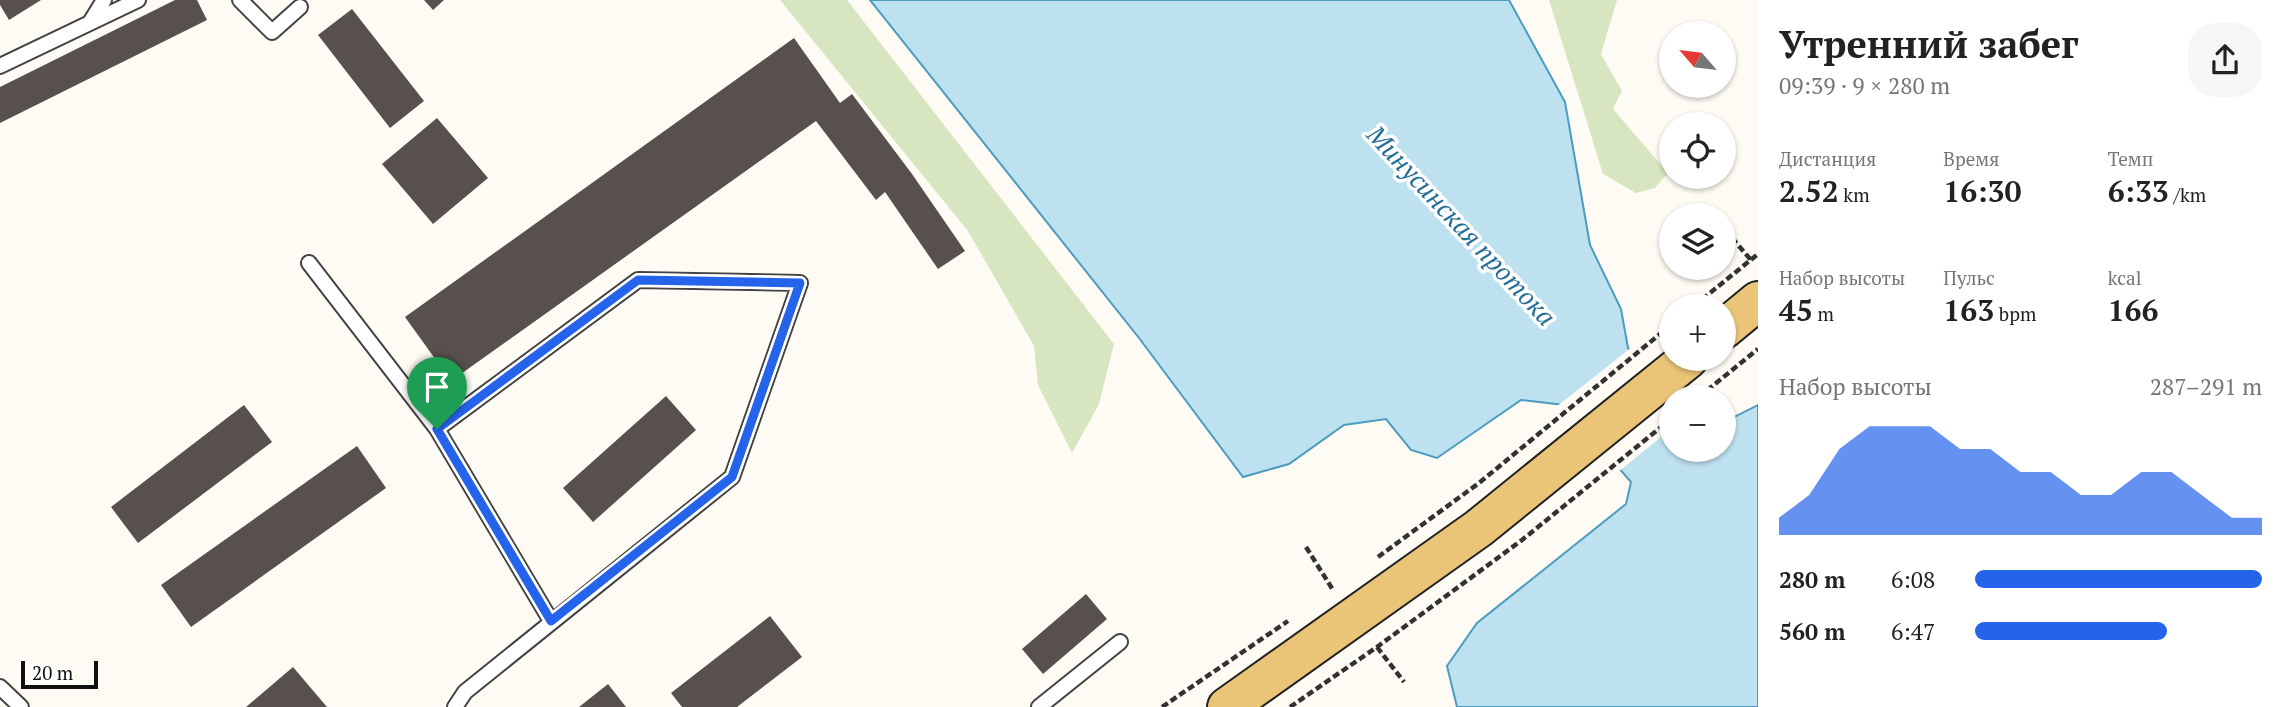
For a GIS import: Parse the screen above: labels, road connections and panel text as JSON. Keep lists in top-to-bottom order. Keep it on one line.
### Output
{"water":["Минусинская протока"],"scale_bar":"20 m","north":"top left","page":{"heading":["Утренний забег","09:39 · 9 × 280 m"],"map_buttons":["+","−"],"stats":[["Дистанция","2.52 km"],["Время","16:30"],["Темп","6:33 /km"],["Набор высоты","45 m"],["Пульс","163 bpm"],["kcal","166"]],"chart":["Набор высоты","287–291 m"],"list":[{"name":"280 m","note":"6:08"},{"name":"560 m","note":"6:47"}],"scale":"20 m"}}
